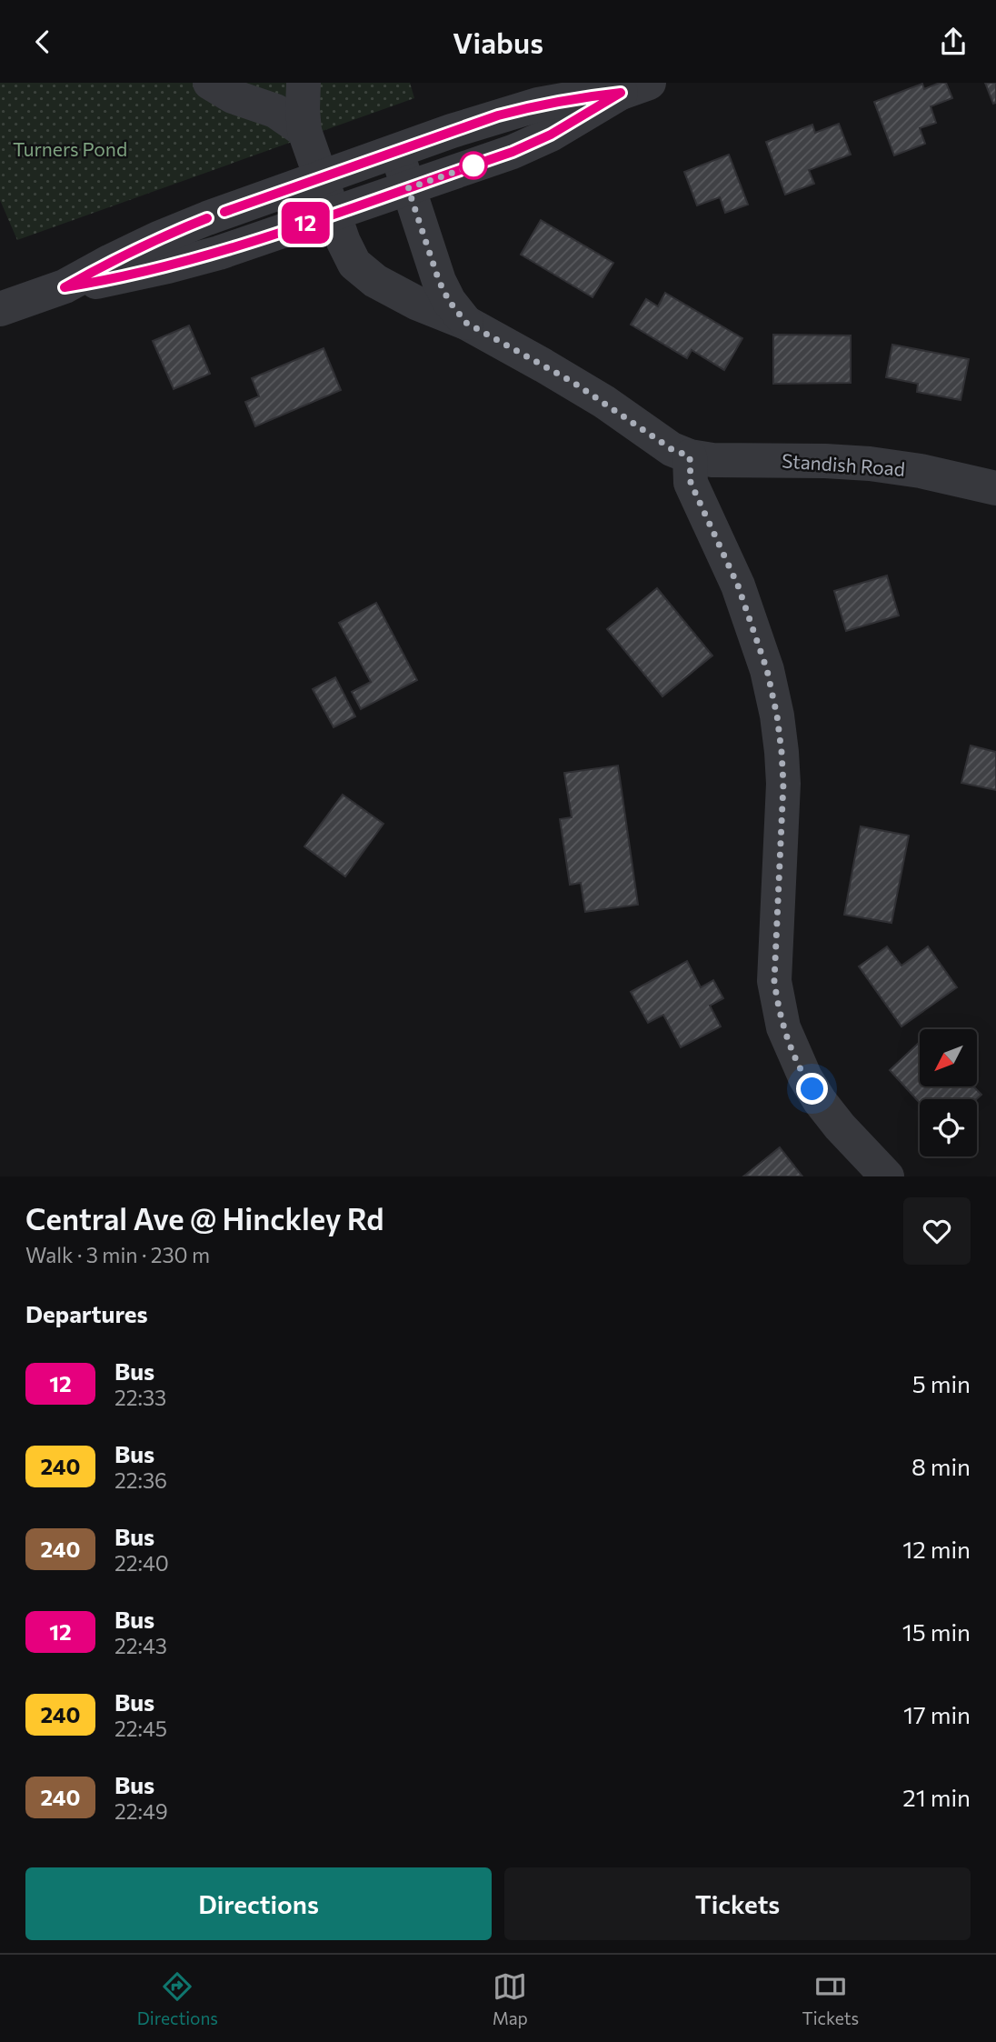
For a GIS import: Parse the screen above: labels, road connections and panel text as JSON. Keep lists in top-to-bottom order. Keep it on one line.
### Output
{"streets":{"street":["Standish Road"]},"parks":["Turners Pond"],"lines":["bus line 12"],"north":"bottom left","page":{"header":"Viabus","on_map":"12","heading":[["Central Ave @ Hinckley Rd","Walk · 3 min · 230 m"],"Departures"],"list":[{"mark":"12","name":"Bus","note":"22:33","value":"5 min"},{"mark":"240","name":"Bus","note":"22:36","value":"8 min"},{"mark":"240","name":"Bus","note":"22:40","value":"12 min"},{"mark":"12","name":"Bus","note":"22:43","value":"15 min"},{"mark":"240","name":"Bus","note":"22:45","value":"17 min"},{"mark":"240","name":"Bus","note":"22:49","value":"21 min"}],"buttons":["Directions","Tickets"],"tabs":["Directions","Map","Tickets"]}}
